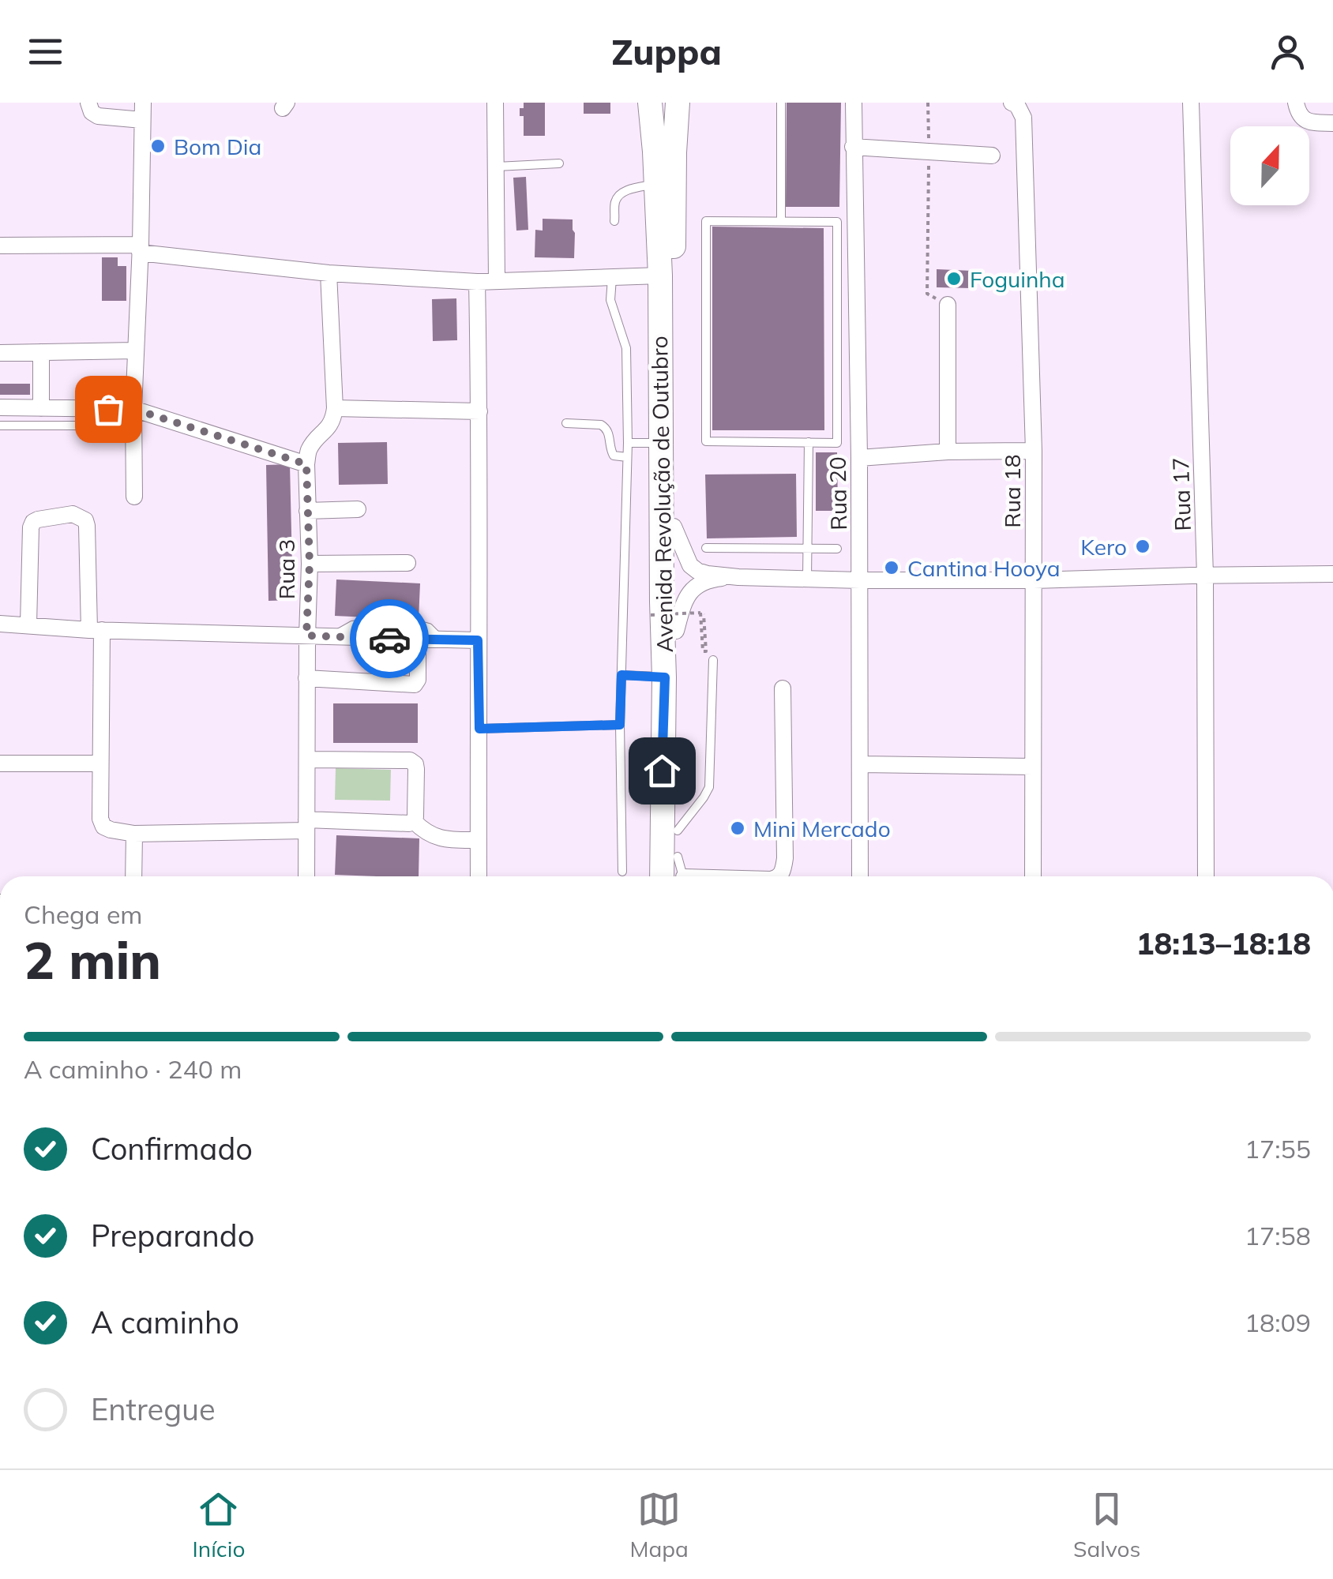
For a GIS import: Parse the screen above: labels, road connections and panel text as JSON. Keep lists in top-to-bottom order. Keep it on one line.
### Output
{"streets":{"main road":["Avenida Revolução de Outubro"],"street":["Rua 18","Rua 20","Rua 17","Rua 3"]},"places":["Bom Dia","Foguinha","Kero","Cantina Hooya","Mini Mercado"],"north":"top","page":{"header":"Zuppa","heading":["2 min","Chega em","18:13–18:18"],"bar":"A caminho · 240 m","list":[["Confirmado","17:55"],["Preparando","17:58"],["A caminho","18:09"],"Entregue"],"tabs":["Início","Mapa","Salvos"]}}
